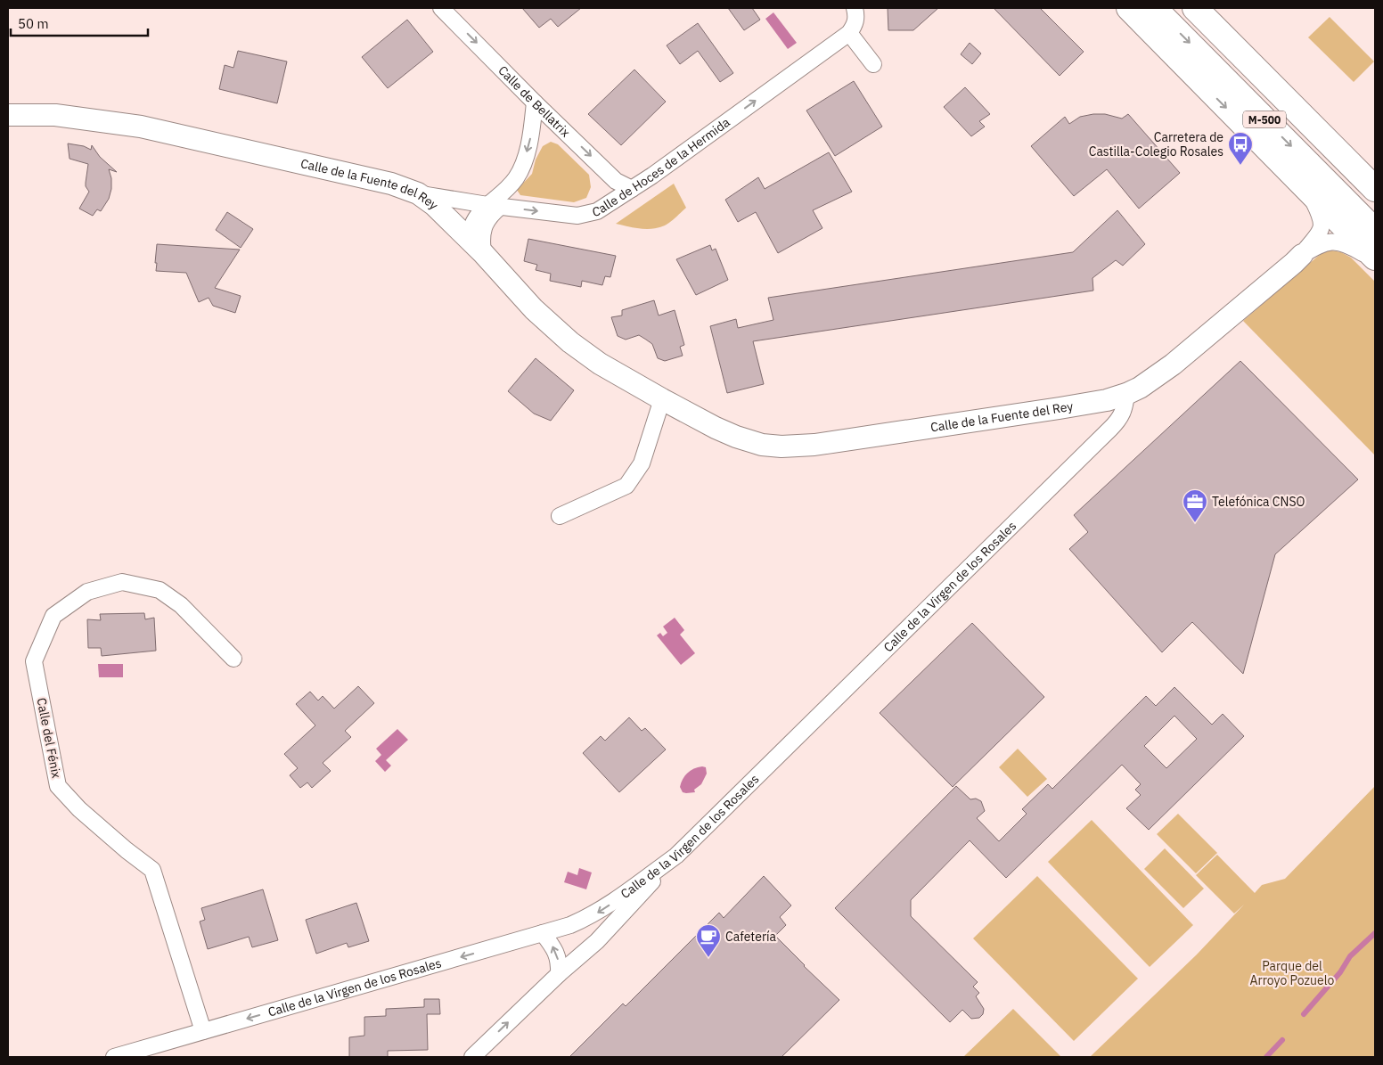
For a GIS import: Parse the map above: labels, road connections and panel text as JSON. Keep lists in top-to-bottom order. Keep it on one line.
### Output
{"streets":{"highway":["M-500"],"street":["Calle de Bellatrix","Calle de Hoces de la Hermida","Calle de la Fuente del Rey","Calle de la Virgen de los Rosales","Calle del Fénix"]},"crossings":[["Calle de Bellatrix","Calle de Hoces de la Hermida"],["M-500","Calle de la Fuente del Rey"],["Calle de Hoces de la Hermida","Calle de la Fuente del Rey"],["Calle de la Fuente del Rey","Calle de la Virgen de los Rosales"],["Calle de la Virgen de los Rosales","Calle del Fénix"]],"one_way":["Calle de Bellatrix","Calle de Hoces de la Hermida"],"parks":["Parque del Arroyo Pozuelo"],"places":{"bus stop":["Carretera de Castilla-Colegio Rosales"],"office":["Telefónica CNSO"],"cafe":["Cafetería"]},"scale_bar":"50 m"}
